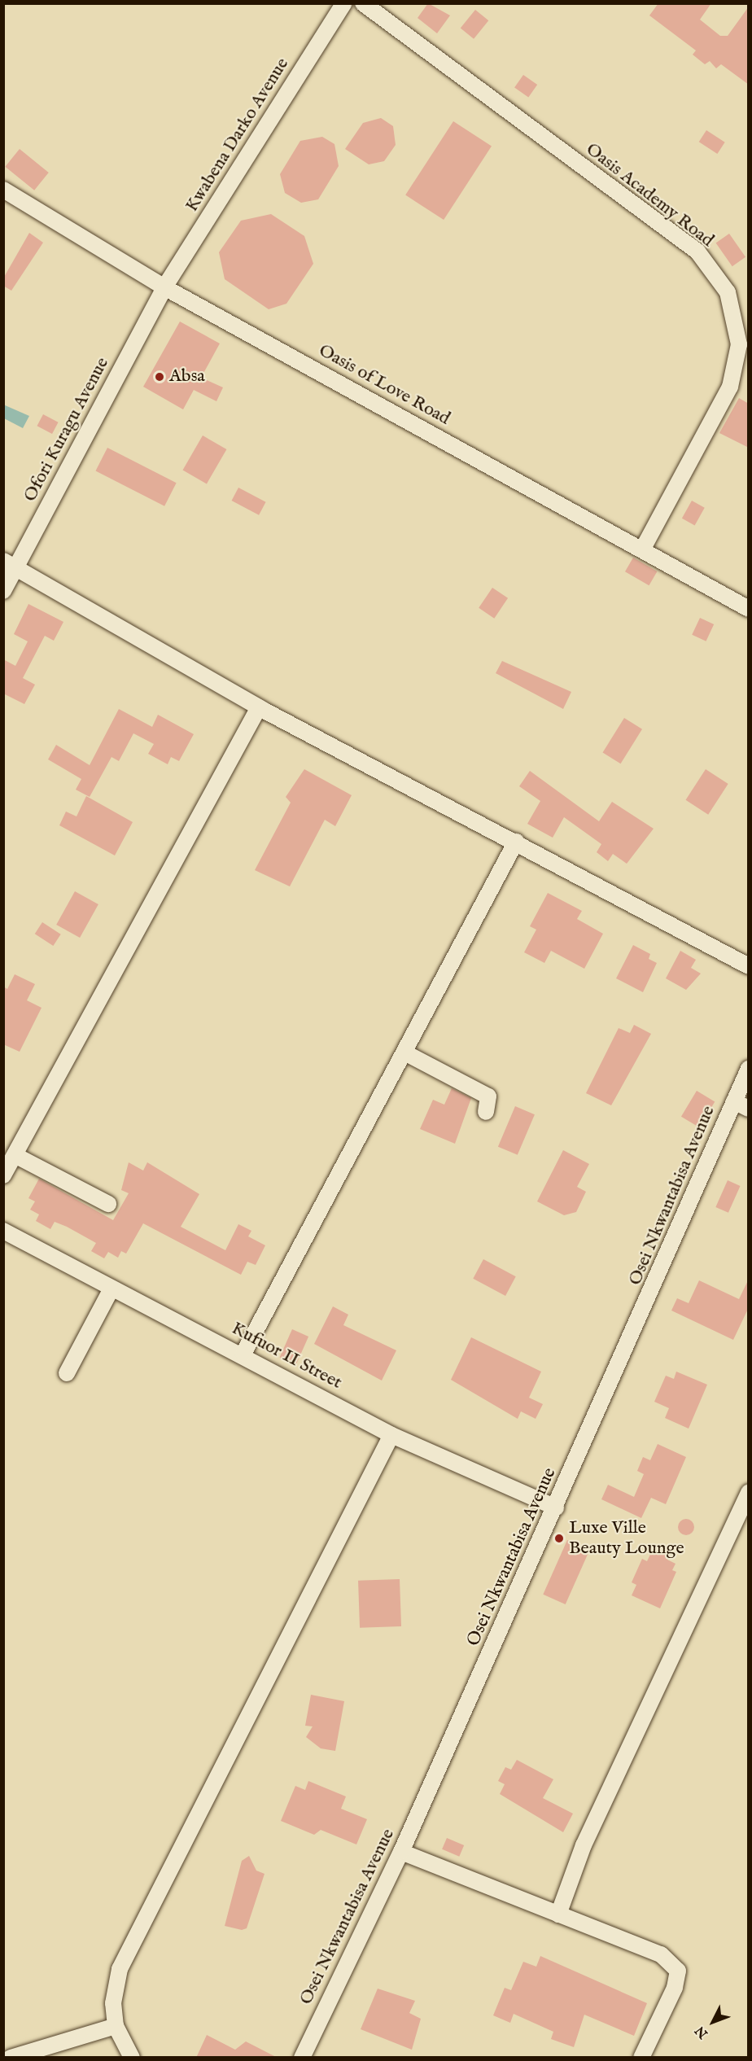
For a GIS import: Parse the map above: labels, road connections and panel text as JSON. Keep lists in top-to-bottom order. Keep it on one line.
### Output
{"streets":{"street":["Kwabena Darko Avenue","Oasis Academy Road","Oasis of Love Road","Ofori Kuragu Avenue","Osei Nkwantabisa Avenue","Kufuor II Street"]},"crossings":[["Kwabena Darko Avenue","Oasis of Love Road"],["Kwabena Darko Avenue","Ofori Kuragu Avenue"],["Oasis Academy Road","Oasis of Love Road"],["Oasis of Love Road","Ofori Kuragu Avenue"],["Osei Nkwantabisa Avenue","Kufuor II Street"]],"places":["Absa","Luxe Ville Beauty Lounge"],"north":"bottom left"}
